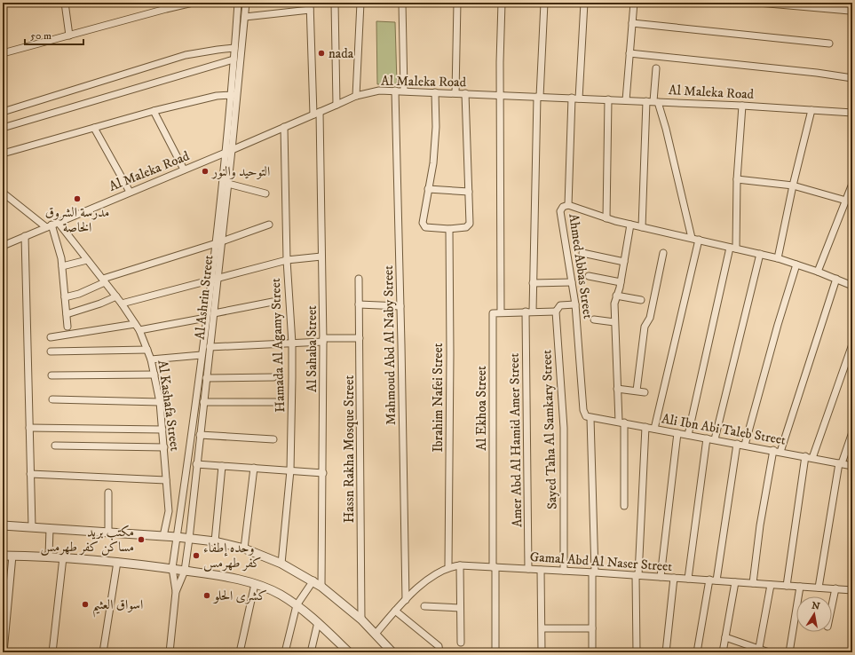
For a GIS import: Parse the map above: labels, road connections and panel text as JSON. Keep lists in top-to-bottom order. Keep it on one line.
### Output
{"streets":{"street":["Al Maleka Road","Ahmed Abbas Street","Al Ashrin Street","Hamada Al Agamy Street","Mahmoud Abd Al Naby Street","Al Sahaba Street","Ibrahim Nafei Street","Al Kashafa Street","Al Ekhoa Street","Sayed Taha Al Samkary Street","Ali Ibn Abi Taleb Street","Amer Abd Al Hamid Amer Street","Hassn Rakha Mosque Street","Gamal Abd Al Naser Street"]},"crossings":[["Al Maleka Road","Ahmed Abbas Street"],["Al Maleka Road","Al Ashrin Street"],["Al Maleka Road","Hamada Al Agamy Street"],["Al Maleka Road","Mahmoud Abd Al Naby Street"],["Al Maleka Road","Al Sahaba Street"],["Al Maleka Road","Al Kashafa Street"],["Al Maleka Road","Amer Abd Al Hamid Amer Street"],["Ahmed Abbas Street","Ali Ibn Abi Taleb Street"],["Mahmoud Abd Al Naby Street","Gamal Abd Al Naser Street"],["Ibrahim Nafei Street","Gamal Abd Al Naser Street"],["Al Ekhoa Street","Gamal Abd Al Naser Street"],["Sayed Taha Al Samkary Street","Gamal Abd Al Naser Street"],["Amer Abd Al Hamid Amer Street","Gamal Abd Al Naser Street"]],"places":["nada","التوحيد والنور","مدرسة الشروق الخاصة","مكتب بريد مساكن كفر طهرمس","وحده إطفاء كفر طهرمس","كشرى الحلو","اسواق العثيم"],"scale_bar":"50 m","north":"top"}
